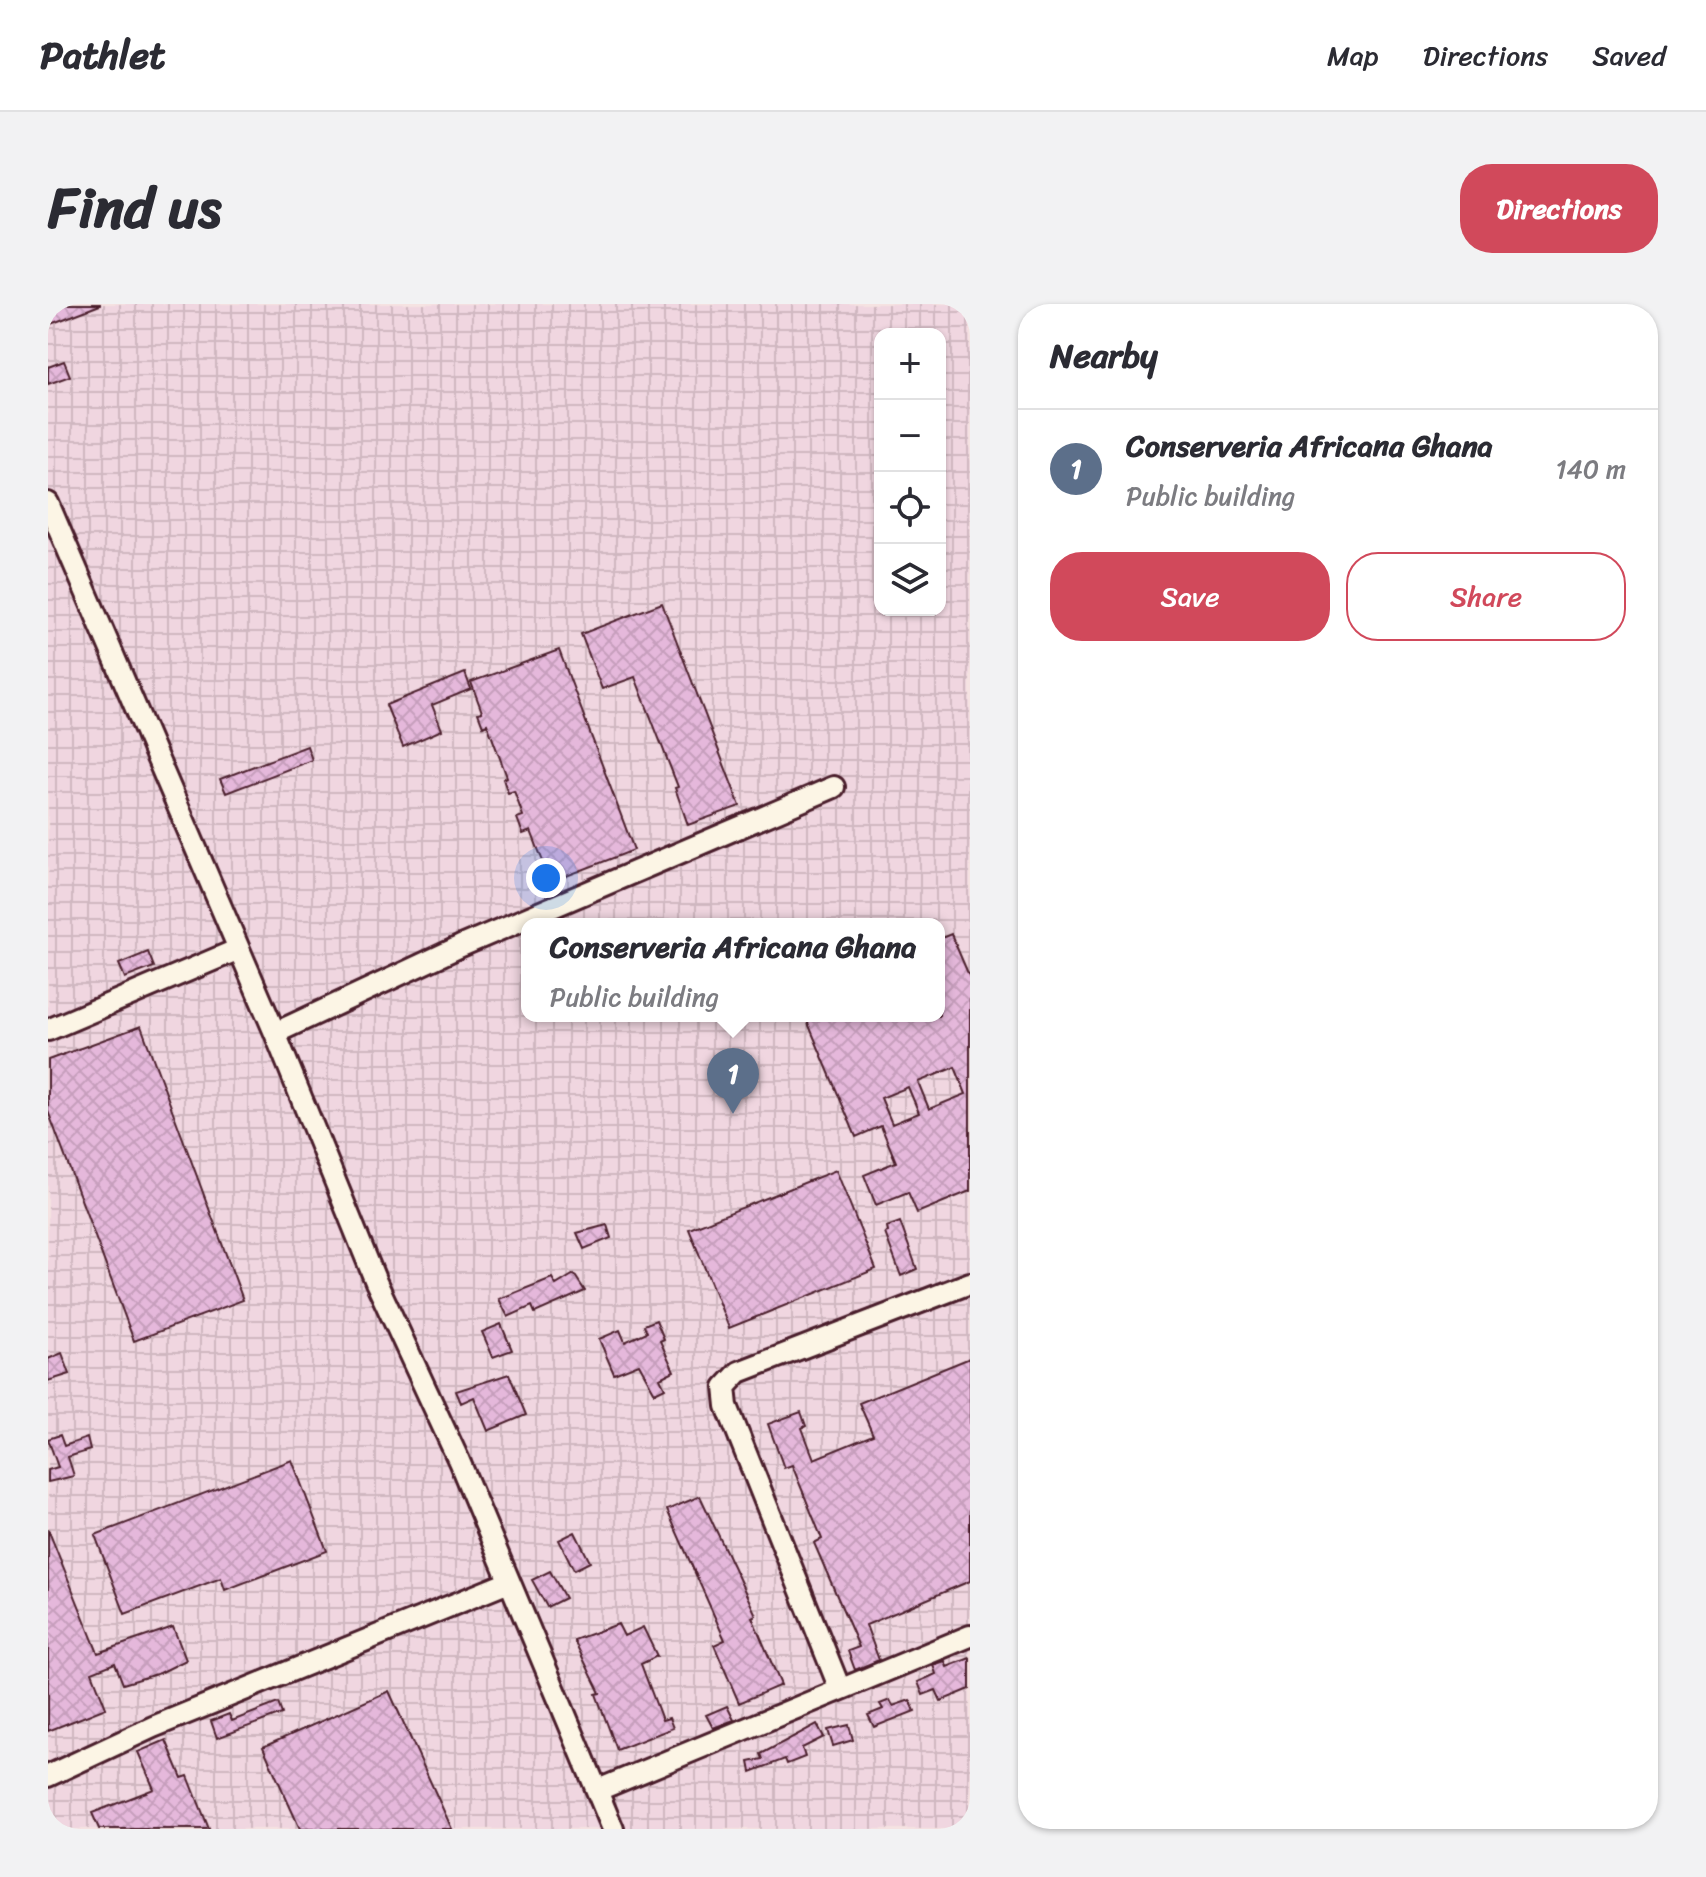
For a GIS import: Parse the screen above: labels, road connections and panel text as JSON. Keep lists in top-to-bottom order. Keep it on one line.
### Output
{"page":{"header":"Pathlet","nav":["Map","Directions","Saved"],"title":"Find us","buttons":["Directions",["Save","Share"]],"heading":"Nearby","map_buttons":["+","−"],"list":[{"mark":"1","name":"Conserveria Africana Ghana","note":"Public building","value":"140 m"}],"popup":["Conserveria Africana Ghana","Public building"],"pins":"1"}}
